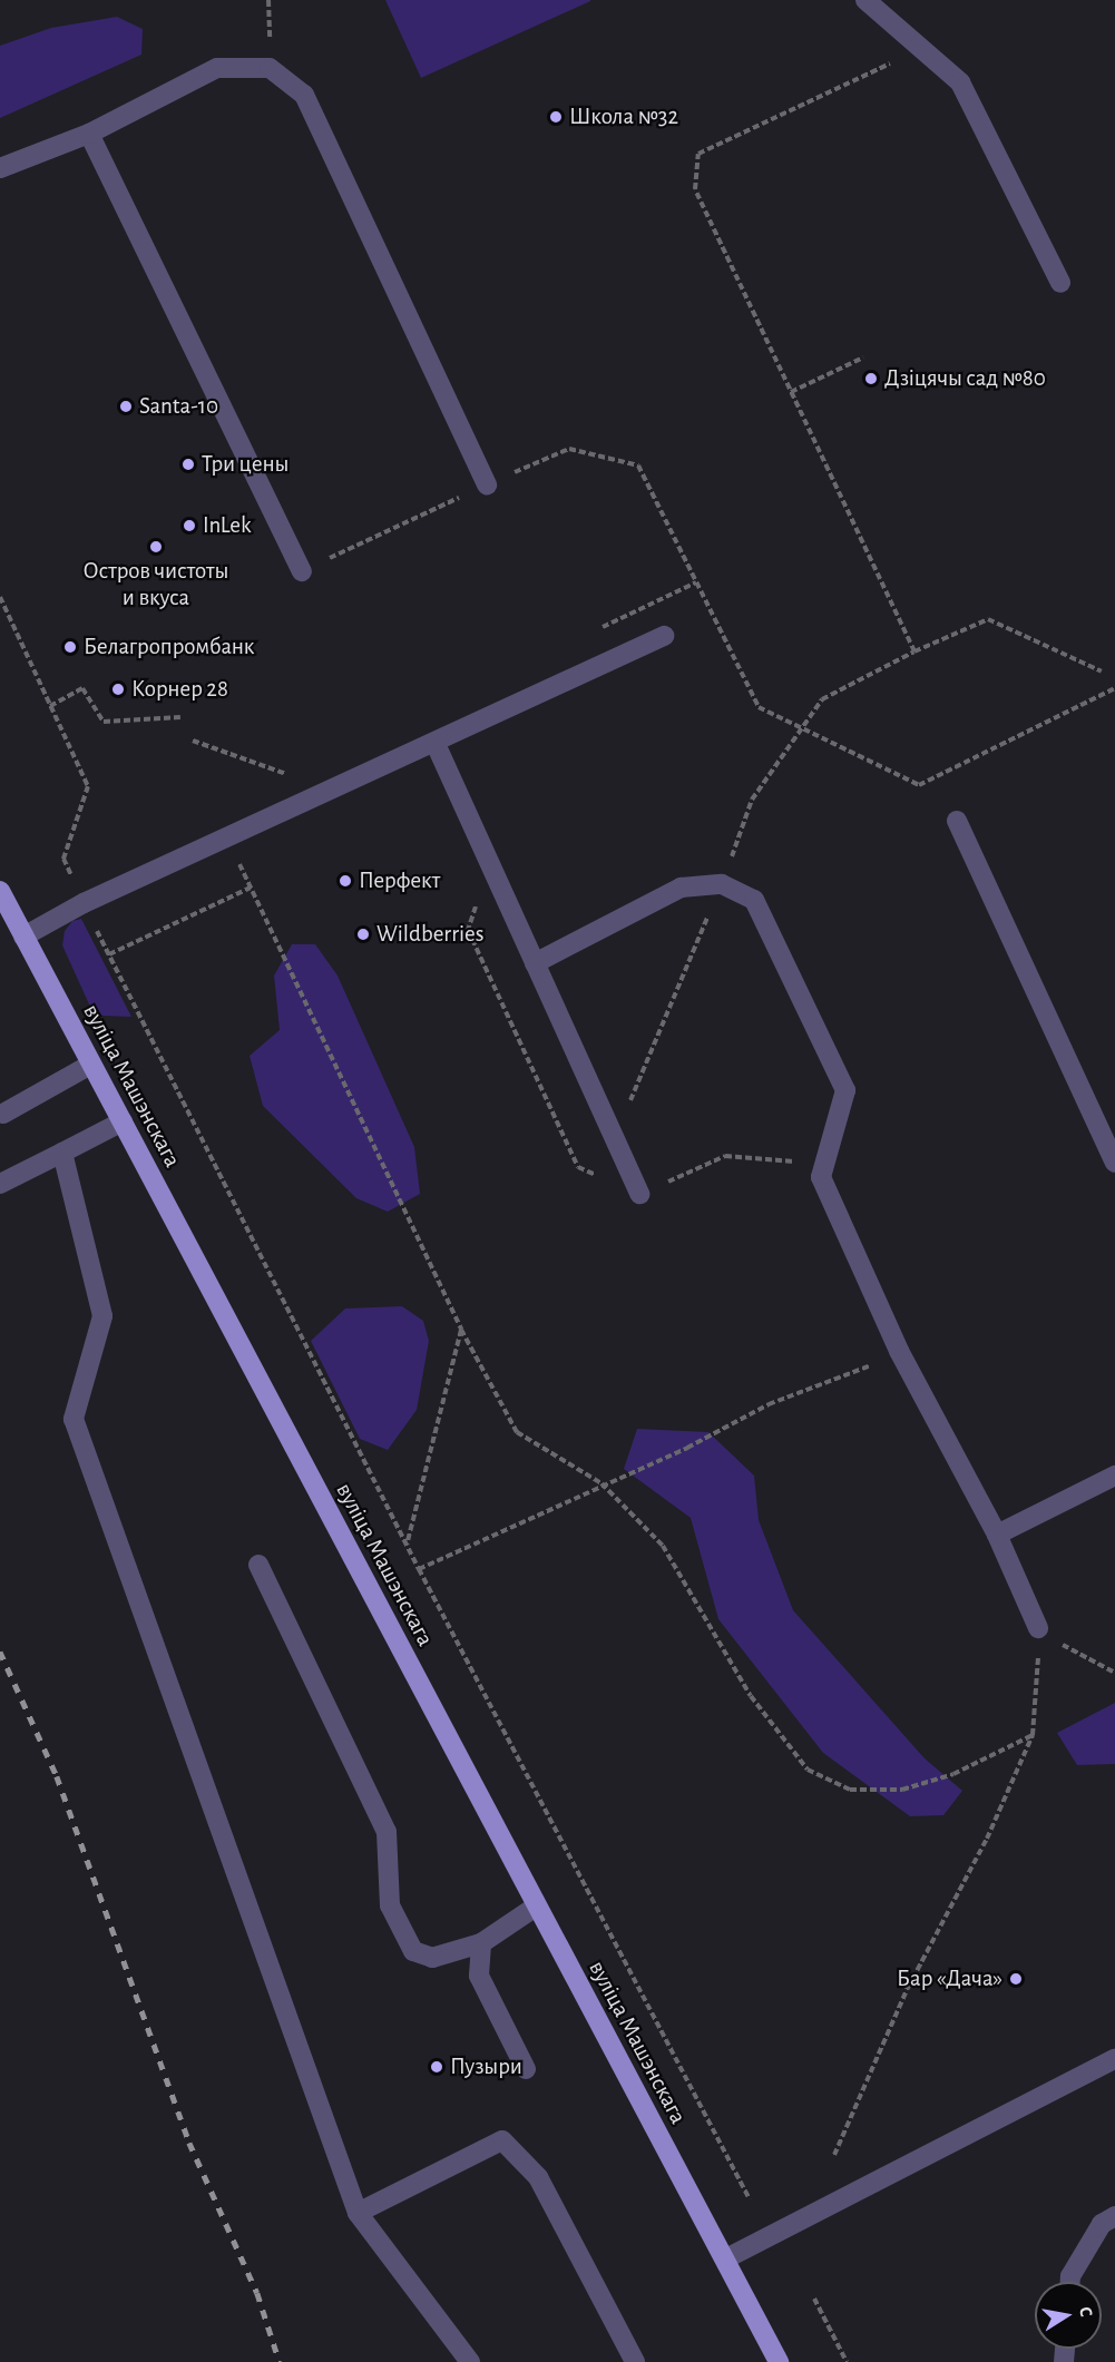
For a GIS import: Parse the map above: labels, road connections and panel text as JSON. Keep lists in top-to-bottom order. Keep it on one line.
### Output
{"streets":{"main road":["вуліца Машэнскага"]},"places":["Школа №32","Дзіцячы сад №80","Santa-10","Три цены","InLek","Остров чистоты и вкуса","Белагропромбанк","Корнер 28","Перфект","Wildberries","Бар «Дача»","Пузыри"],"north":"right"}
